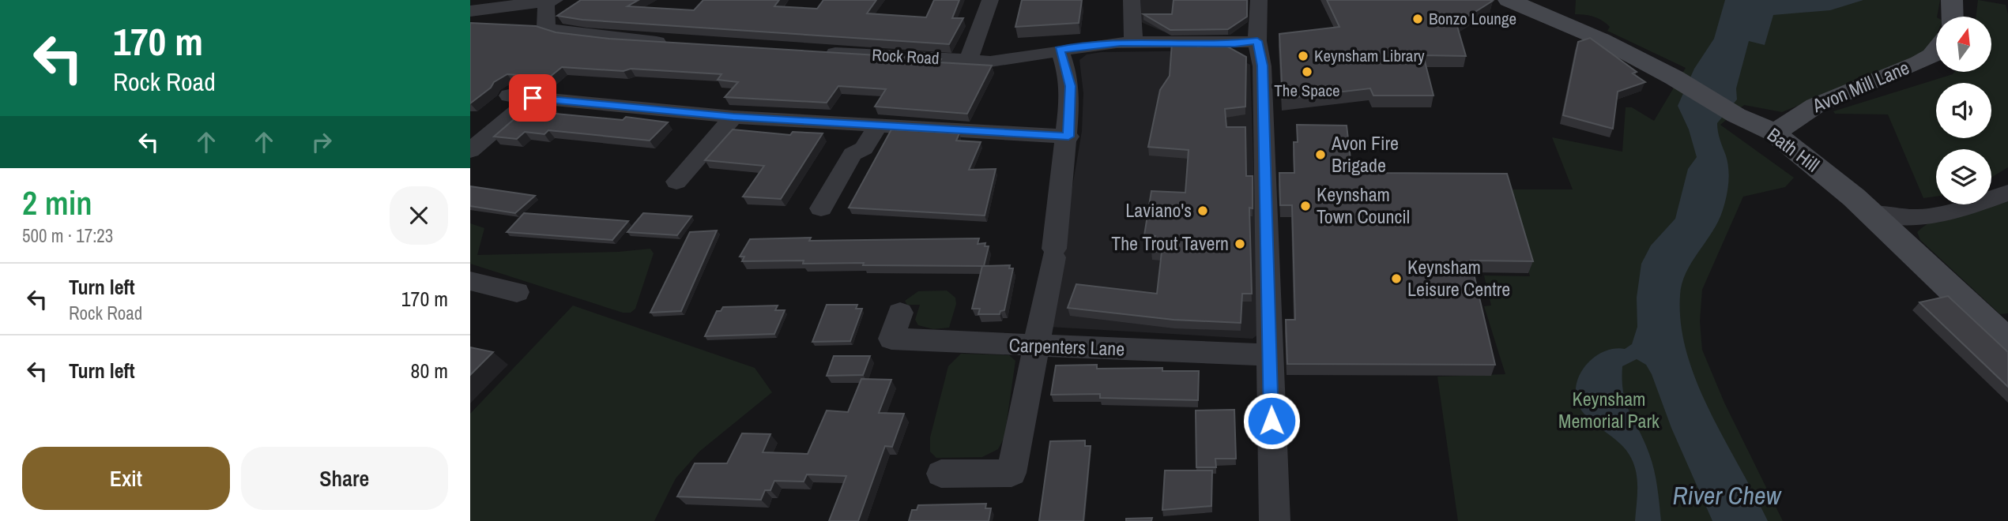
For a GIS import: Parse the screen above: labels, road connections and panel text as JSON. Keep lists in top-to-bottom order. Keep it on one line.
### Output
{"streets":{"main road":["Avon Mill Lane","Bath Hill"],"street":["Rock Road","Carpenters Lane"]},"crossings":[["Avon Mill Lane","Bath Hill"]],"water":["River Chew"],"parks":["Keynsham Memorial Park"],"places":["Bonzo Lounge","Keynsham Library","The Space","Avon Fire Brigade","Keynsham Town Council","Laviano's","The Trout Tavern","Keynsham Leisure Centre"],"north":"top","page":{"turn":["170 m","Rock Road"],"heading":["2 min","500 m · 17:23"],"list":[{"name":"Turn left","note":"Rock Road","value":"170 m"},{"name":"Turn left","value":"80 m"}],"buttons":["Exit","Share"]}}
